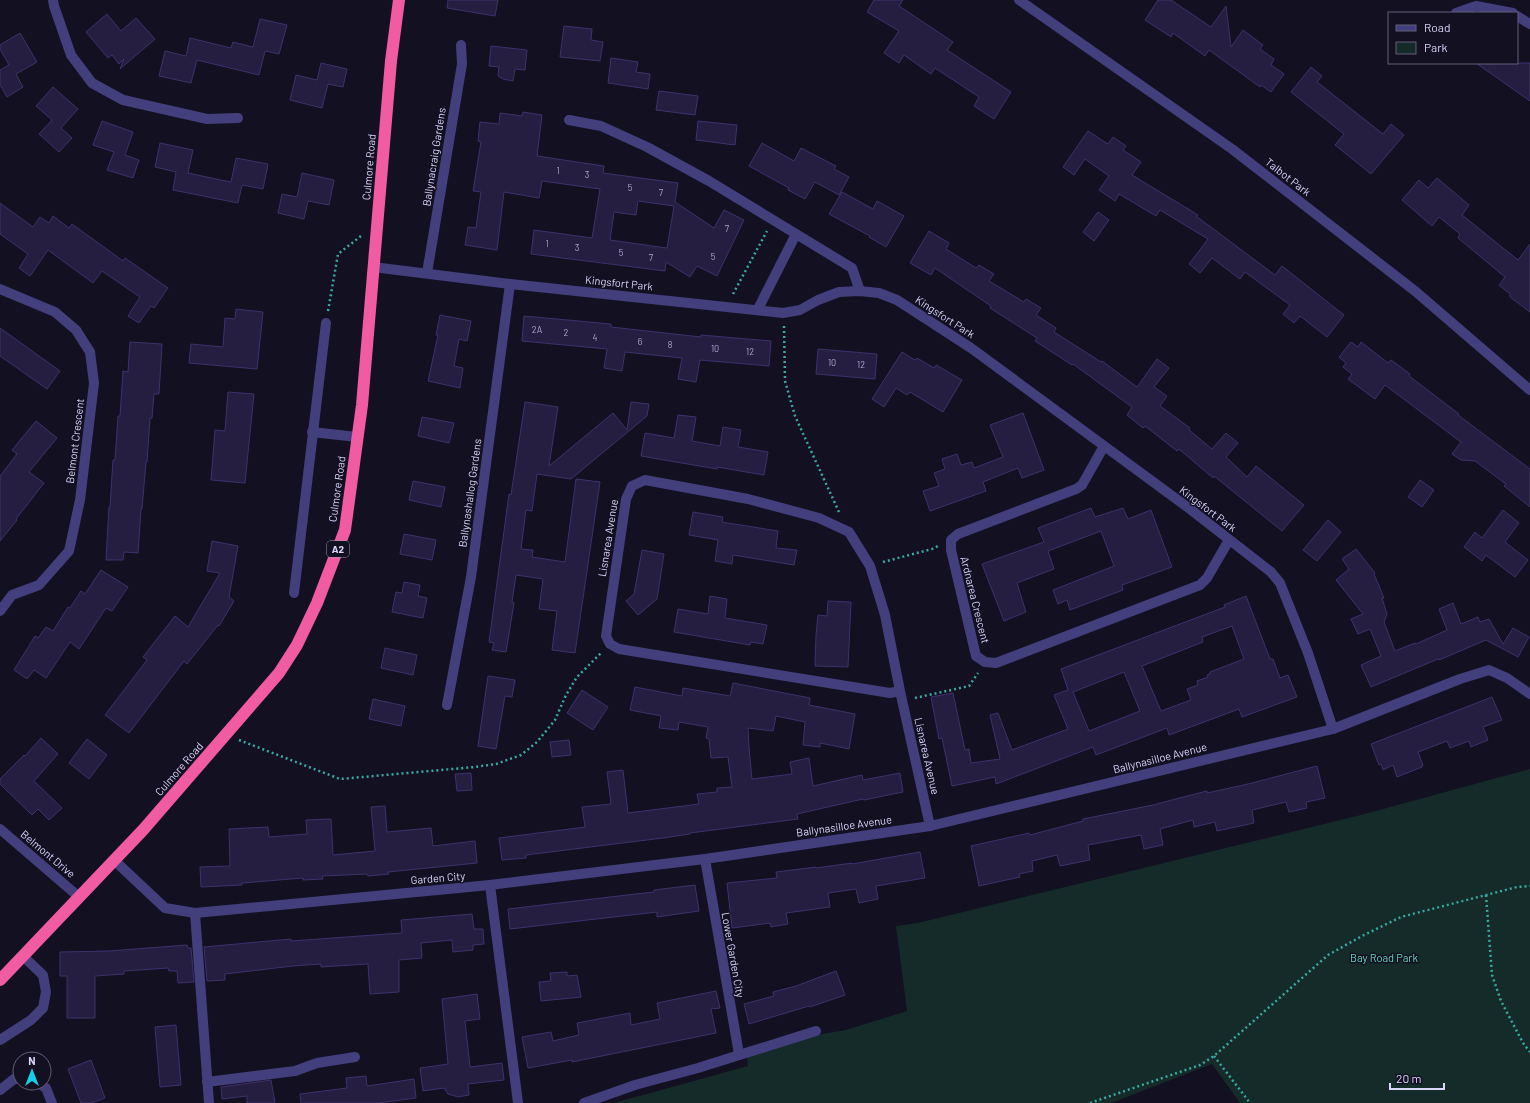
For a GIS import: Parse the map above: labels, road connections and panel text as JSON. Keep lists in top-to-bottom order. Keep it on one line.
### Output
{"streets":{"highway":["Culmore Road","A2"],"street":["Ballynacraig Gardens","Talbot Park","Kingsfort Park","Belmont Crescent","Ballynashallog Gardens","Lisnarea Avenue","Ardnarea Crescent","Ballynasilloe Avenue","Belmont Drive","Garden City","Lower Garden City"]},"crossings":[["Ballynacraig Gardens","Kingsfort Park"],["Culmore Road","Kingsfort Park"],["Culmore Road","Belmont Drive"],["Culmore Road","Garden City"],["Kingsfort Park","Ballynashallog Gardens"],["Kingsfort Park","Ballynasilloe Avenue"],["Lisnarea Avenue","Ballynasilloe Avenue"],["Ballynasilloe Avenue","Garden City"],["Garden City","Lower Garden City"]],"parks":["Bay Road Park"],"house_numbers":["1","3","5","7","7","1","3","5","5","7","2A","2","4","6","8","10","12","10","12"],"legend":["Road","Park"],"scale_bar":"20 m","north":"top"}
